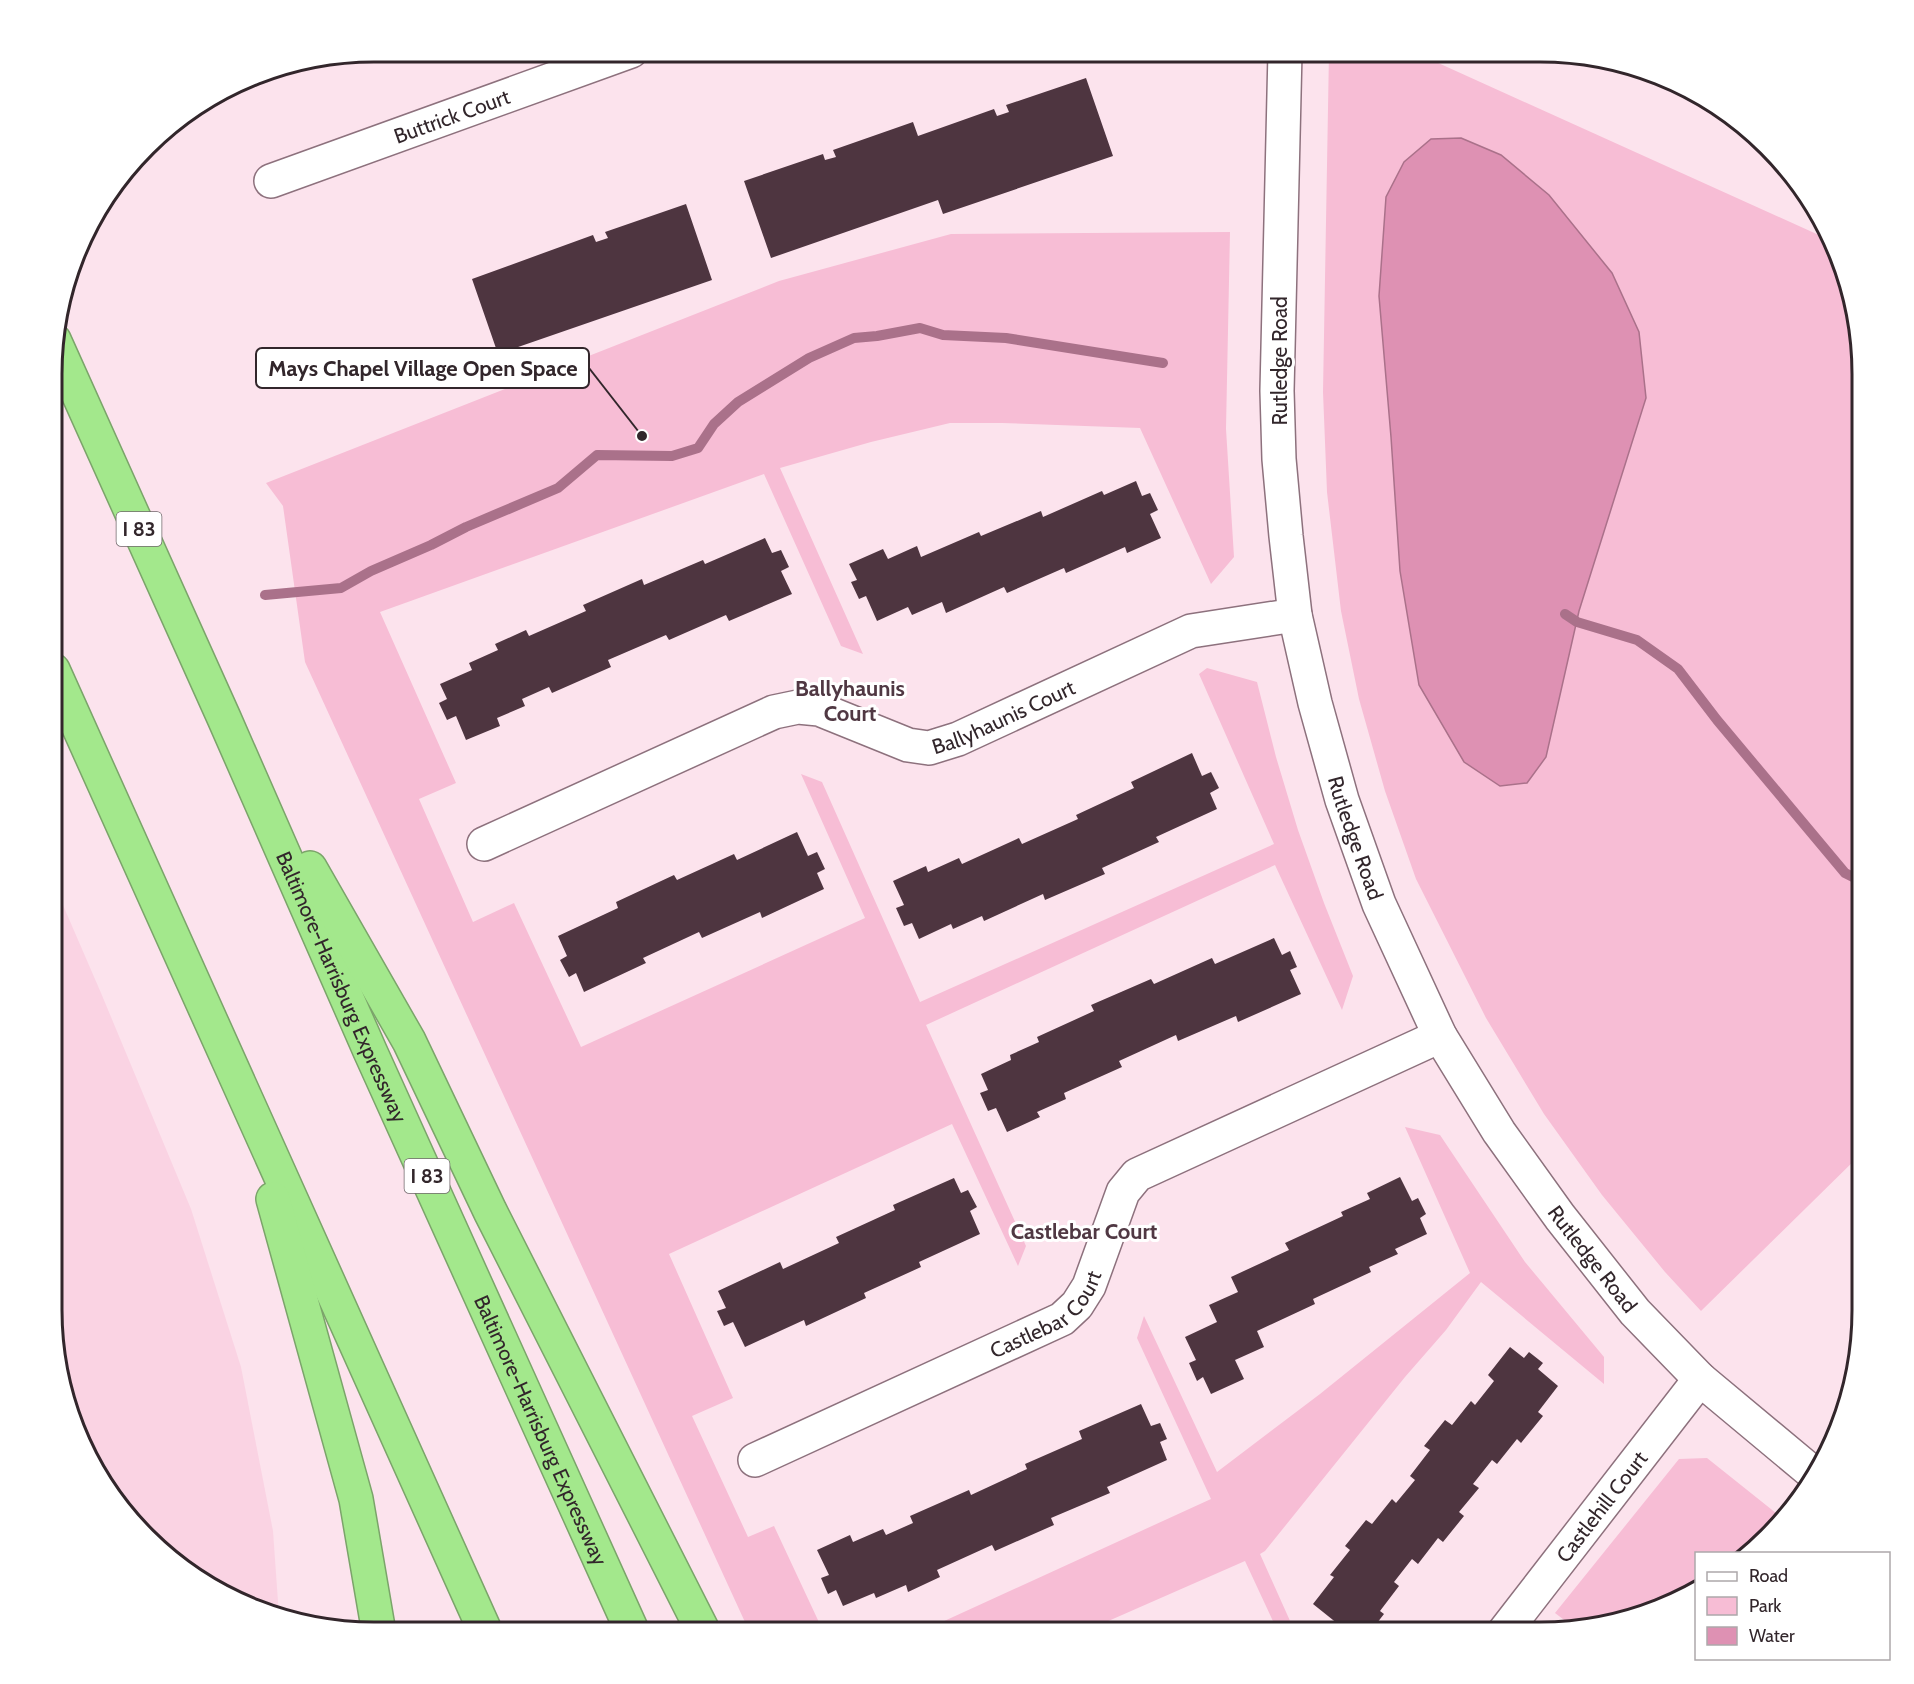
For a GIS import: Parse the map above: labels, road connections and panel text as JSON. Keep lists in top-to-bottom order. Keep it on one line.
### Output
{"streets":{"highway":["I 83","Baltimore-Harrisburg Expressway"],"street":["Buttrick Court","Rutledge Road","Ballyhaunis Court","Castlebar Court","Castlehill Court"]},"crossings":[["Rutledge Road","Ballyhaunis Court"],["Rutledge Road","Castlebar Court"],["Rutledge Road","Castlehill Court"]],"districts":["Ballyhaunis Court","Castlebar Court"],"places":["Mays Chapel Village Open Space"],"legend":["Road","Park","Water"]}
